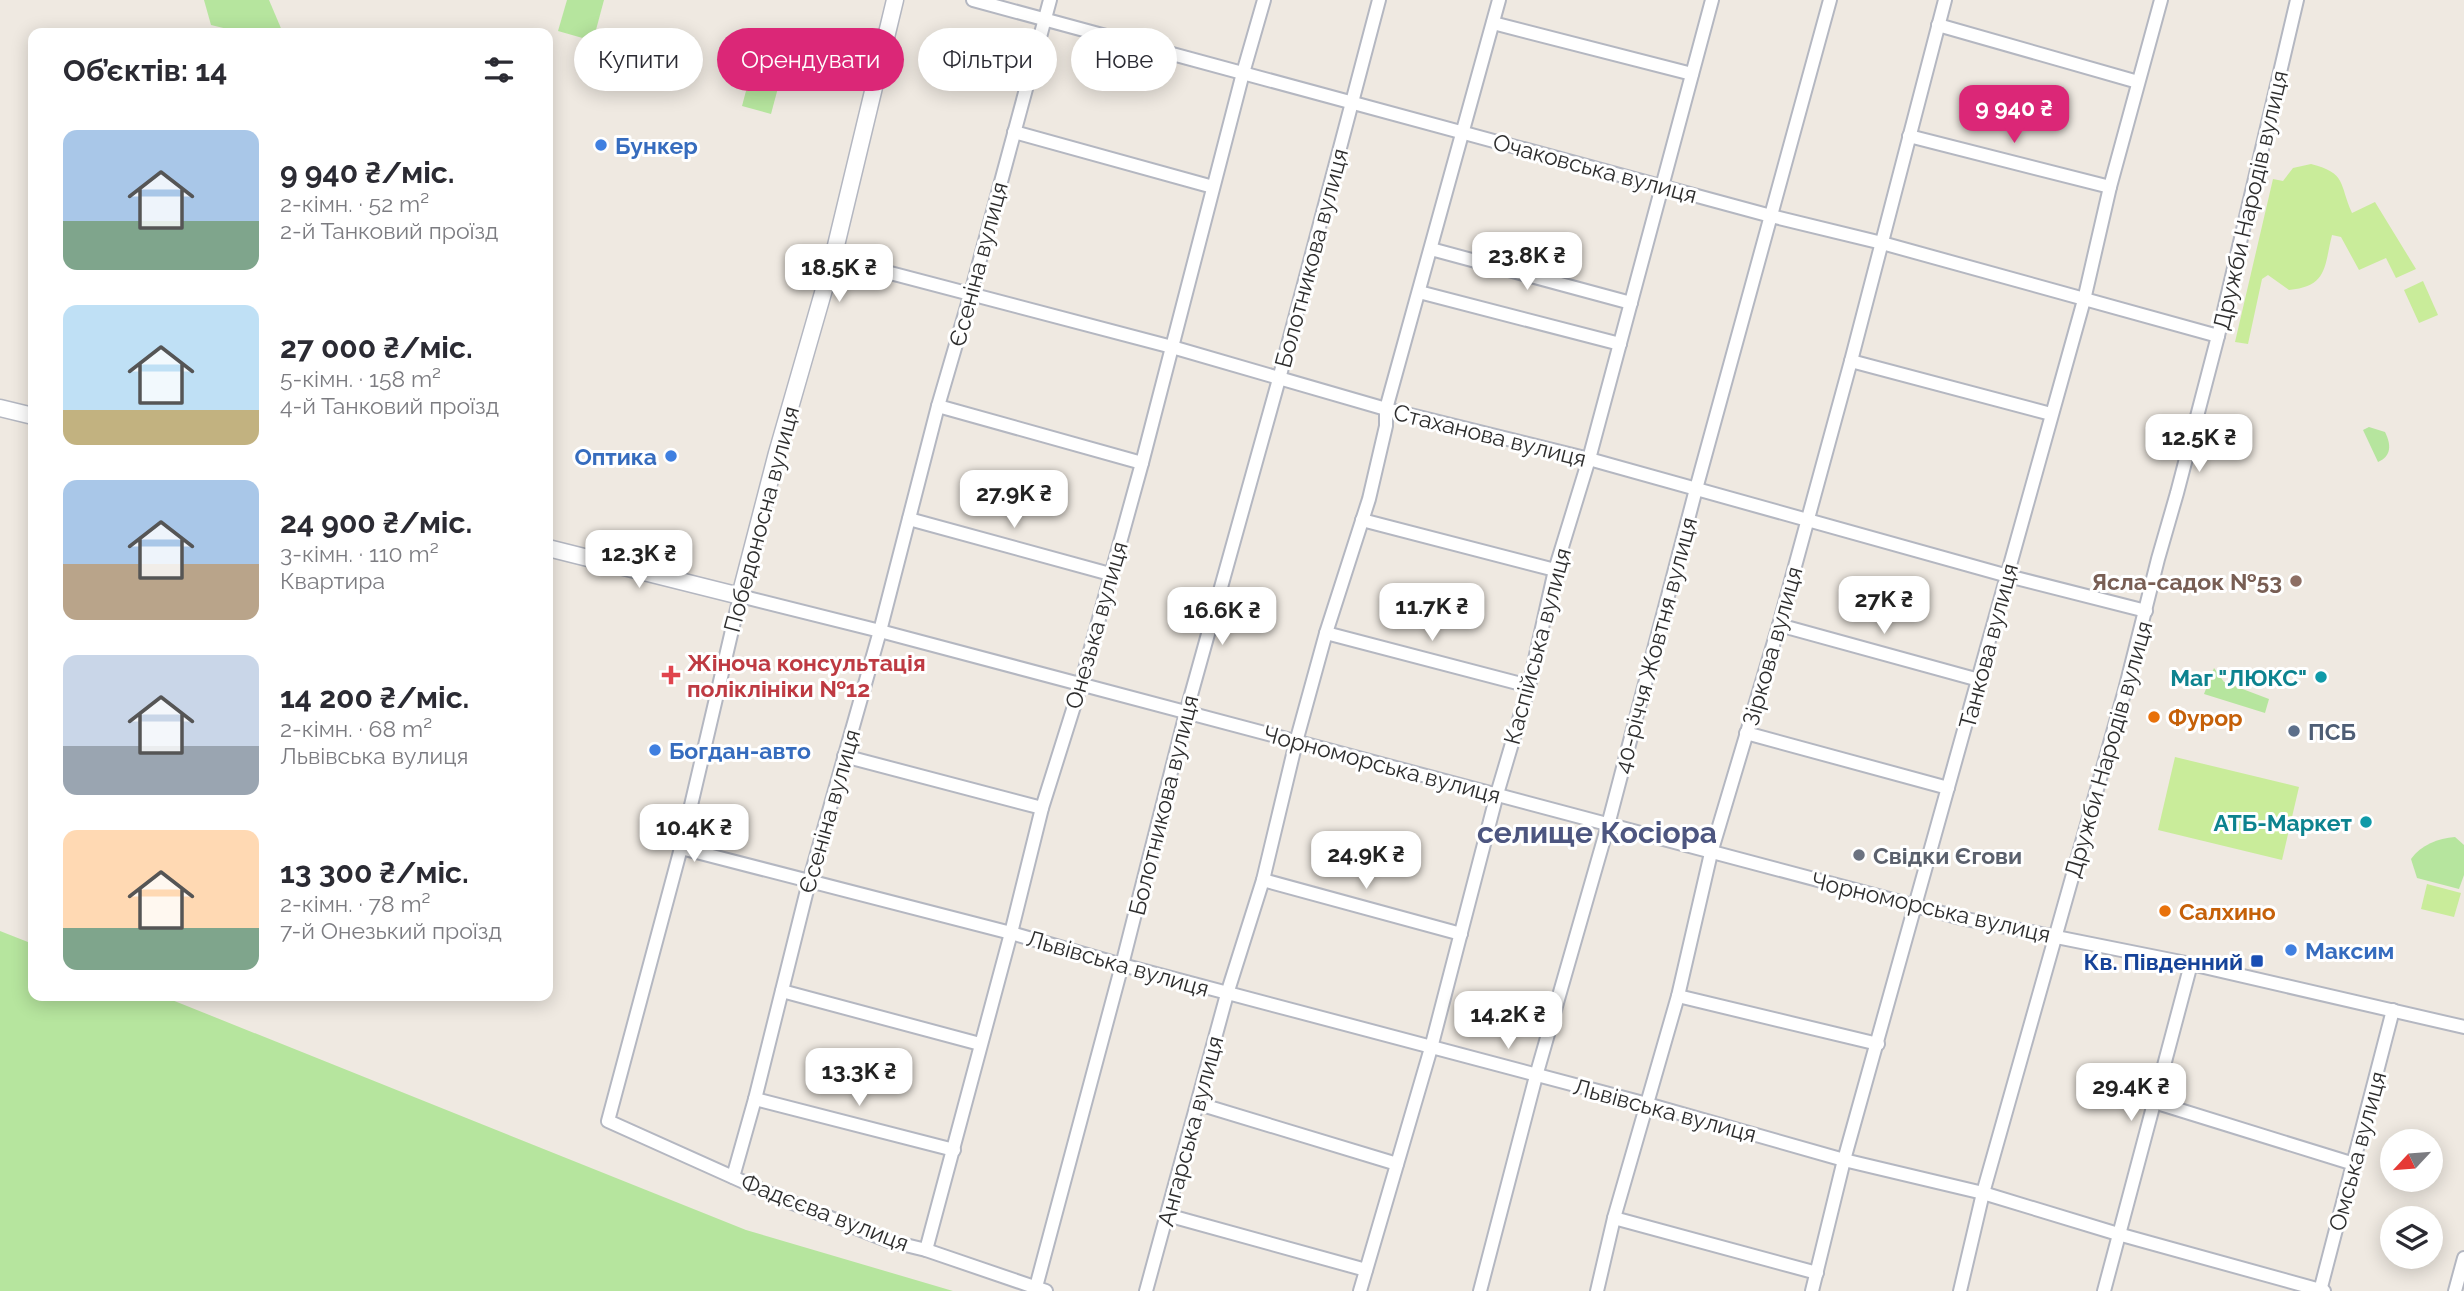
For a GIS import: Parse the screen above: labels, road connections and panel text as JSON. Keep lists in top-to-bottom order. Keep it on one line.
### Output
{"streets":{"street":["Очаковська вулиця","Дружби Народів вулиця","Болотникова вулиця","Єсеніна вулиця","Стаханова вулиця","Победоносна вулиця","Онезька вулиця","40-річчя Жовтня вулиця","Каспійська вулиця","Зіркова вулиця","Танкова вулиця","Чорноморська вулиця","Львівська вулиця","Ангарська вулиця","Омська вулиця","Фадєєва вулиця"]},"crossings":[["Очаковська вулиця","Дружби Народів вулиця"],["Очаковська вулиця","Болотникова вулиця"],["Очаковська вулиця","Єсеніна вулиця"],["Очаковська вулиця","Онезька вулиця"],["Очаковська вулиця","40-річчя Жовтня вулиця"],["Очаковська вулиця","Каспійська вулиця"],["Очаковська вулиця","Зіркова вулиця"],["Очаковська вулиця","Танкова вулиця"],["Очаковська вулиця","Ангарська вулиця"],["Дружби Народів вулиця","Стаханова вулиця"],["Дружби Народів вулиця","Чорноморська вулиця"],["Дружби Народів вулиця","Львівська вулиця"],["Болотникова вулиця","Стаханова вулиця"],["Болотникова вулиця","Чорноморська вулиця"],["Болотникова вулиця","Львівська вулиця"],["Болотникова вулиця","Фадєєва вулиця"],["Єсеніна вулиця","Стаханова вулиця"],["Єсеніна вулиця","Чорноморська вулиця"],["Єсеніна вулиця","Львівська вулиця"],["Єсеніна вулиця","Фадєєва вулиця"],["Стаханова вулиця","Победоносна вулиця"],["Стаханова вулиця","Онезька вулиця"],["Стаханова вулиця","40-річчя Жовтня вулиця"],["Стаханова вулиця","Каспійська вулиця"],["Стаханова вулиця","Зіркова вулиця"],["Стаханова вулиця","Танкова вулиця"],["Стаханова вулиця","Ангарська вулиця"],["Победоносна вулиця","Чорноморська вулиця"],["Победоносна вулиця","Львівська вулиця"],["Победоносна вулиця","Фадєєва вулиця"],["Онезька вулиця","Чорноморська вулиця"],["Онезька вулиця","Львівська вулиця"],["Онезька вулиця","Фадєєва вулиця"],["40-річчя Жовтня вулиця","Чорноморська вулиця"],["40-річчя Жовтня вулиця","Львівська вулиця"],["Каспійська вулиця","Чорноморська вулиця"],["Каспійська вулиця","Львівська вулиця"],["Зіркова вулиця","Чорноморська вулиця"],["Зіркова вулиця","Львівська вулиця"],["Танкова вулиця","Чорноморська вулиця"],["Танкова вулиця","Львівська вулиця"],["Чорноморська вулиця","Ангарська вулиця"],["Чорноморська вулиця","Омська вулиця"],["Львівська вулиця","Ангарська вулиця"],["Львівська вулиця","Омська вулиця"]],"districts":["селище Косіора"],"places":{"other":["Бункер","Оптика","Ясла-садок №53","Маг \"ЛЮКС\"","Фурор","ПСБ","Богдан-авто","АТБ-Маркет","Свідки Єгови","Салхино","Максим"],"health":["Жіноча консультація поліклініки №12"],"transit":["Кв. Південний"]},"north":"bottom left","page":{"chip":["Купити","Орендувати","Фільтри","Нове"],"heading":"Об’єктів: 14","price":["9 940 ₴","23.8K ₴","18.5K ₴","12.5K ₴","27.9K ₴","12.3K ₴","27K ₴","11.7K ₴","16.6K ₴","10.4K ₴","24.9K ₴","14.2K ₴","13.3K ₴","29.4K ₴"],"list":[{"name":"9 940 ₴/міс.","note":"2-кімн. · 52 m² · 2-й Танковий проїзд"},{"name":"27 000 ₴/міс.","note":"5-кімн. · 158 m² · 4-й Танковий проїзд"},{"name":"24 900 ₴/міс.","note":"3-кімн. · 110 m² · Квартира"},{"name":"14 200 ₴/міс.","note":"2-кімн. · 68 m² · Львівська вулиця"},{"name":"13 300 ₴/міс.","note":"2-кімн. · 78 m² · 7-й Онезький проїзд"}]}}
